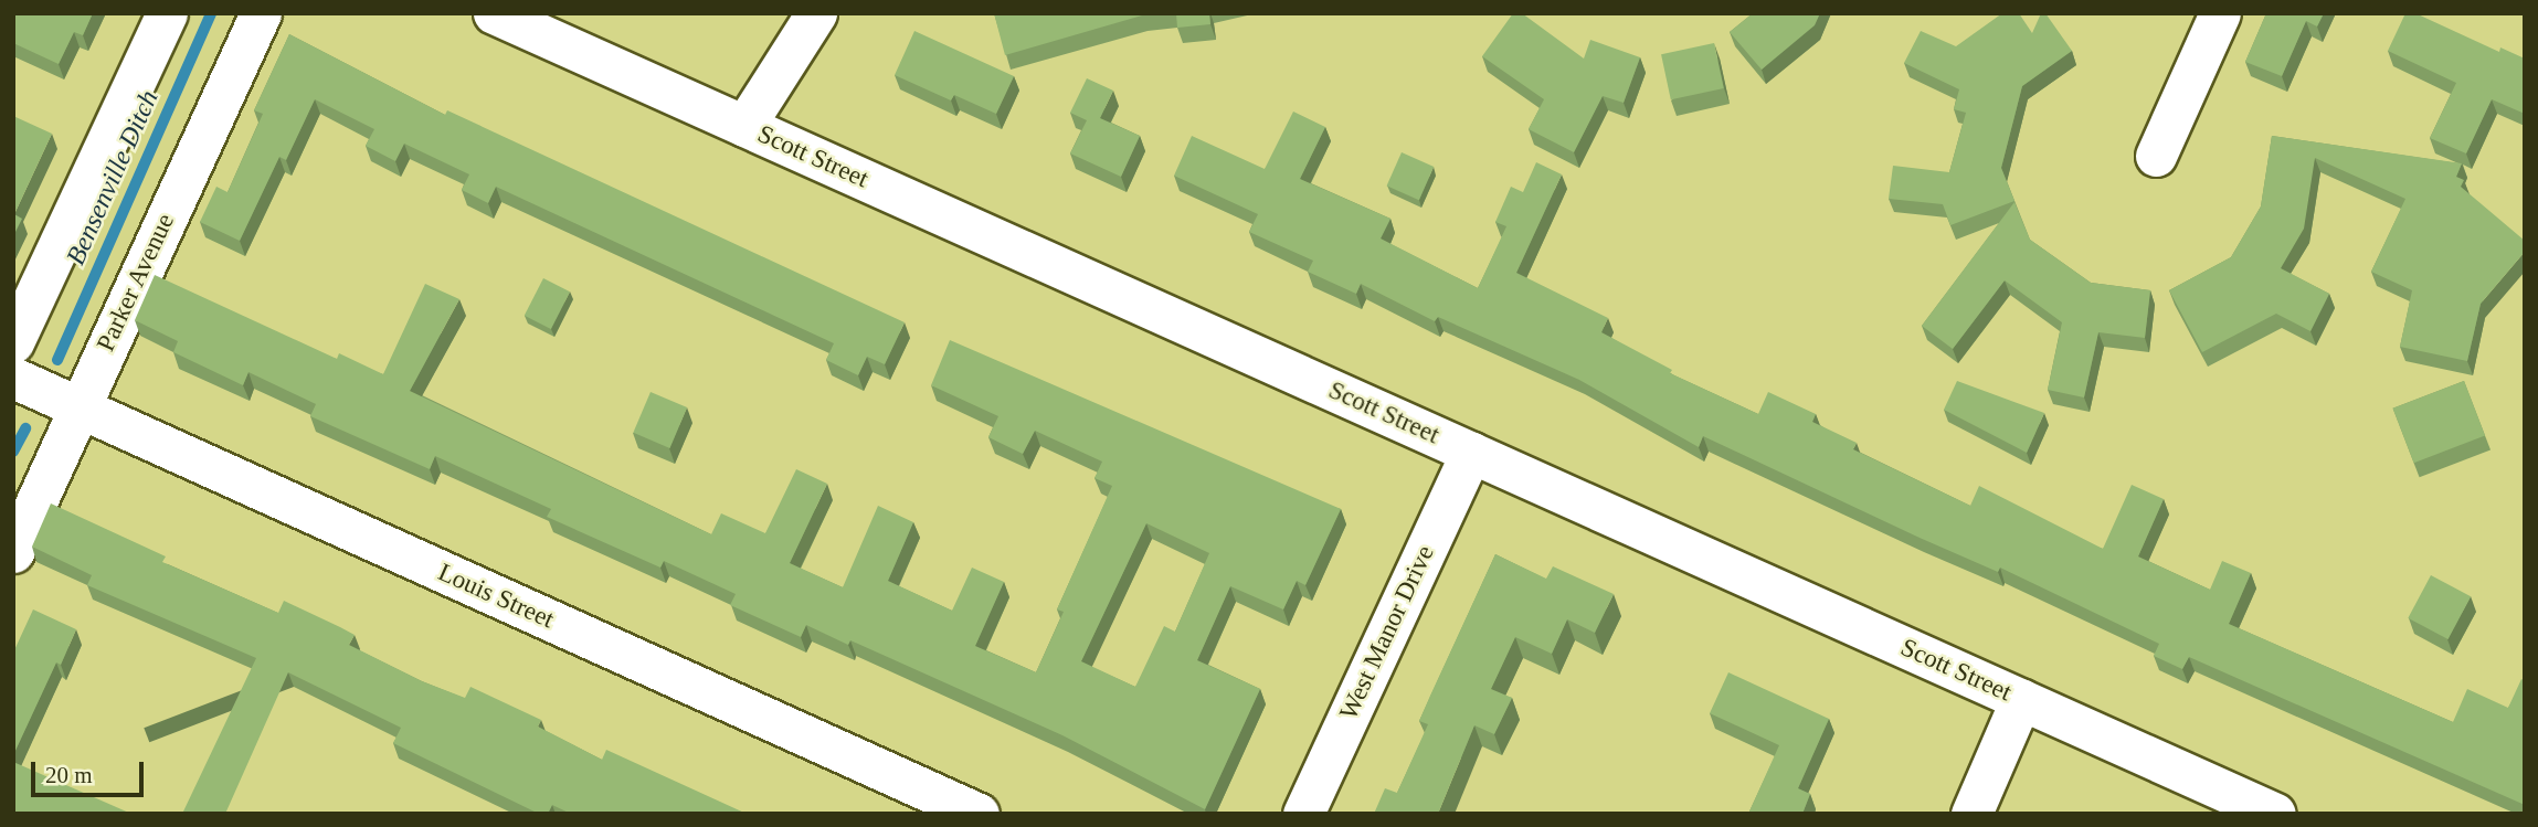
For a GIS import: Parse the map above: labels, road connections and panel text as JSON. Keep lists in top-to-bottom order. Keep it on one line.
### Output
{"streets":{"street":["Scott Street","Parker Avenue","Louis Street","West Manor Drive"]},"crossings":[["Scott Street","West Manor Drive"],["Parker Avenue","Louis Street"]],"water":["Bensenville Ditch"],"scale_bar":"20 m"}
